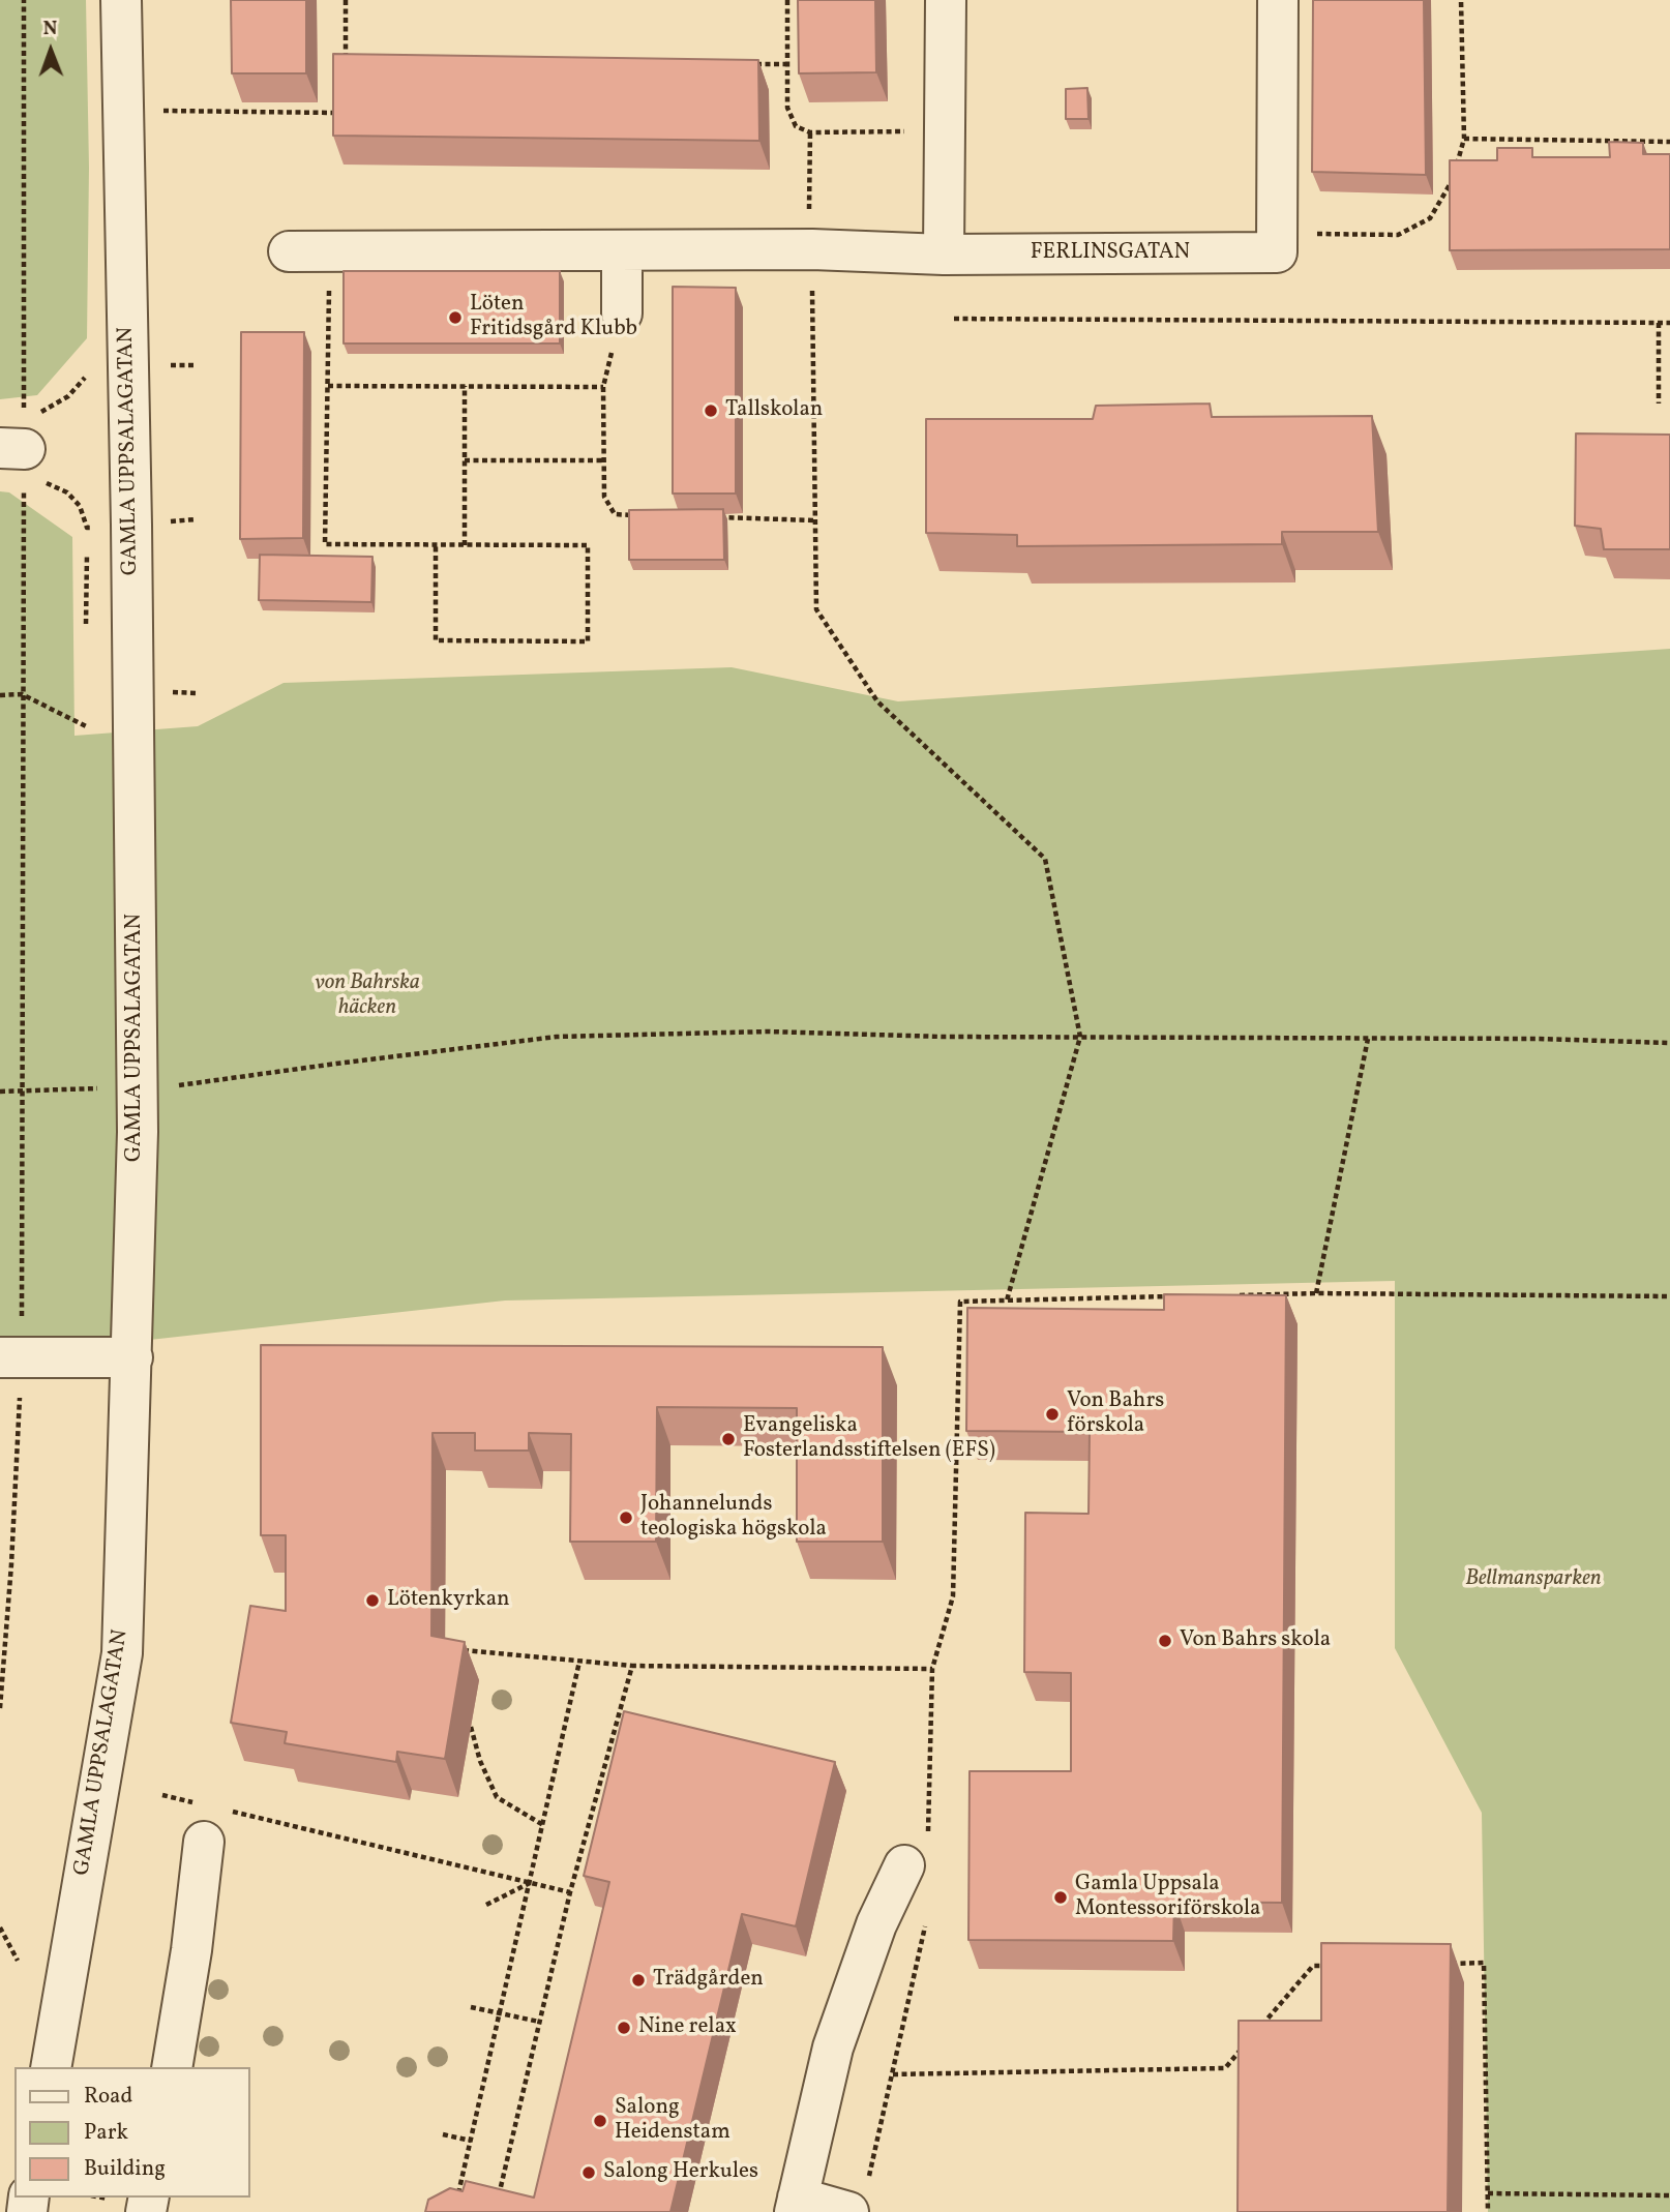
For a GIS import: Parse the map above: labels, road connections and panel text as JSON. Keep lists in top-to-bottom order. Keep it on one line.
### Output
{"streets":{"street":["FERLINSGATAN","GAMLA UPPSALAGATAN"]},"parks":["von Bahrska häcken","Bellmansparken"],"places":["Löten Fritidsgård Klubb","Tallskolan","Von Bahrs förskola","Evangeliska Fosterlandsstiftelsen (EFS)","Johannelunds teologiska högskola","Lötenkyrkan","Von Bahrs skola","Gamla Uppsala Montessoriförskola","Trädgården","Nine relax","Salong Heidenstam","Salong Herkules"],"legend":["Road","Park","Building"],"north":"top"}
